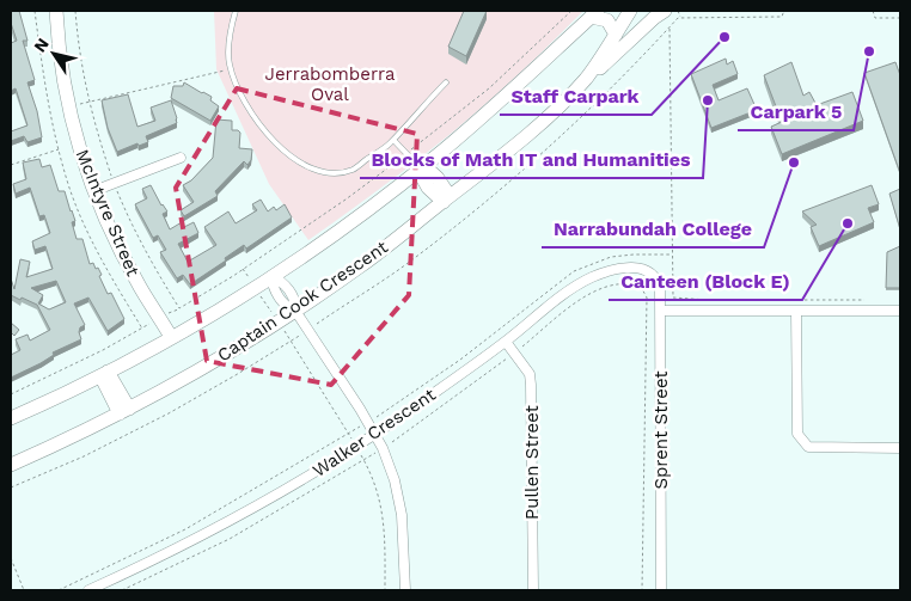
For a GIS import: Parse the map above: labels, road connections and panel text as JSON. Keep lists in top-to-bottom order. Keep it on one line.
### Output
{"streets":{"main road":["McIntyre Street","Captain Cook Crescent"],"street":["Sprent Street","Walker Crescent","Pullen Street"]},"crossings":[["McIntyre Street","Captain Cook Crescent"],["Sprent Street","Walker Crescent"],["Walker Crescent","Pullen Street"]],"parks":["Jerrabomberra Oval"],"places":["Staff Carpark","Carpark 5","Blocks of Math IT and Humanities","Narrabundah College","Canteen (Block E)"],"north":"top left"}
